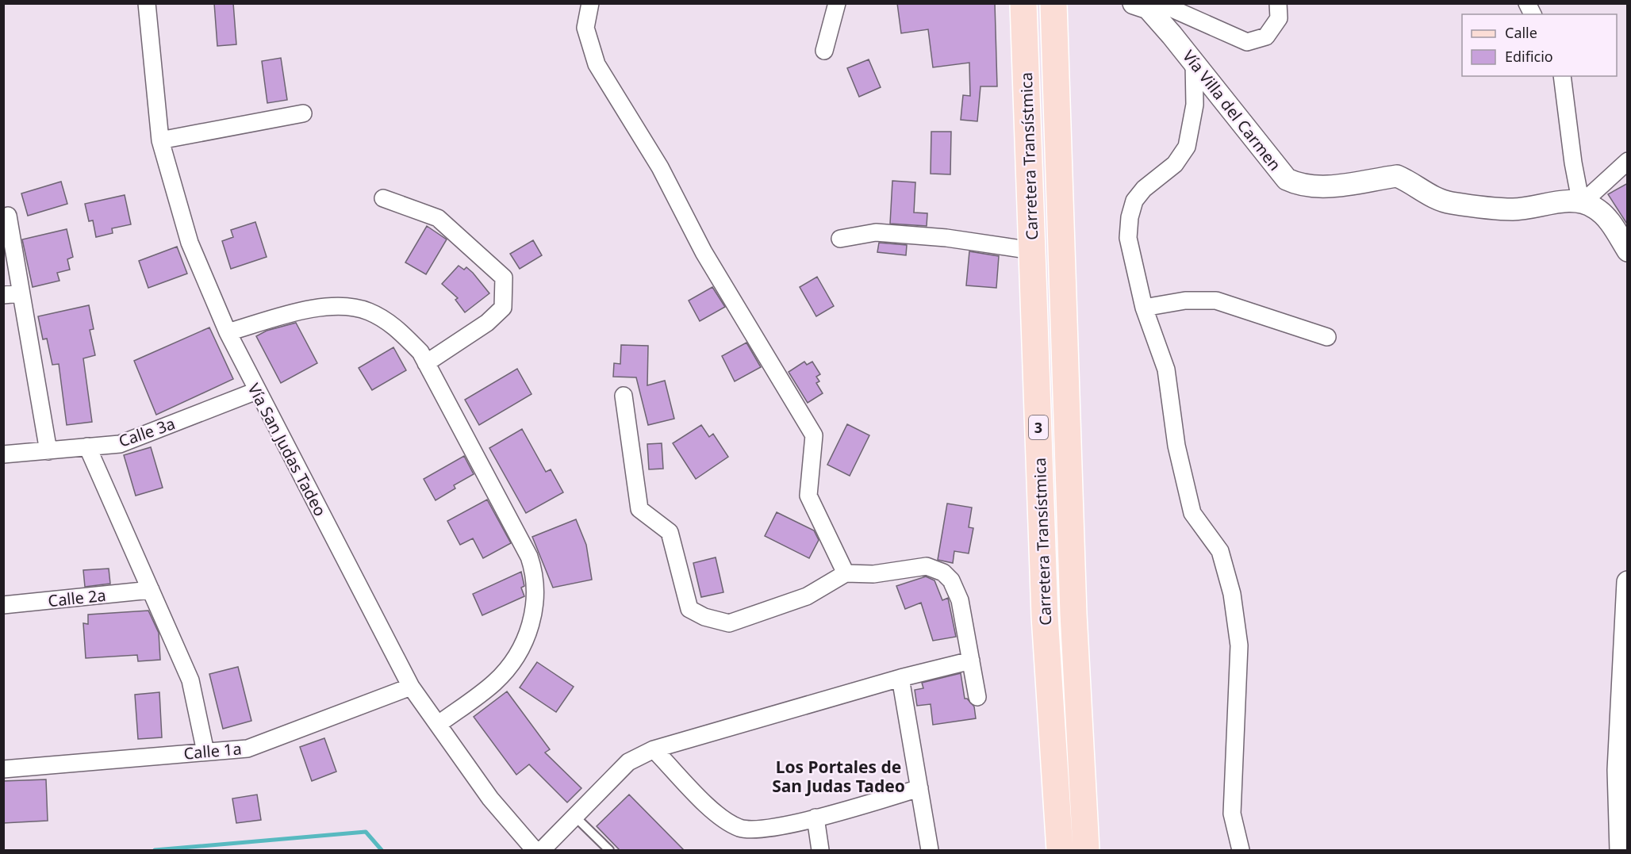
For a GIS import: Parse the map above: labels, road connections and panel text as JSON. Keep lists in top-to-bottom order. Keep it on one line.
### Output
{"streets":{"main road":["Carretera Transístmica","3"],"street":["Vía Villa del Carmen","Calle 3a","Vía San Judas Tadeo","Calle 2a","Calle 1a"]},"crossings":[["Calle 3a","Vía San Judas Tadeo"],["Vía San Judas Tadeo","Calle 1a"]],"districts":["Los Portales de San Judas Tadeo"],"legend":["Calle","Edificio"]}
